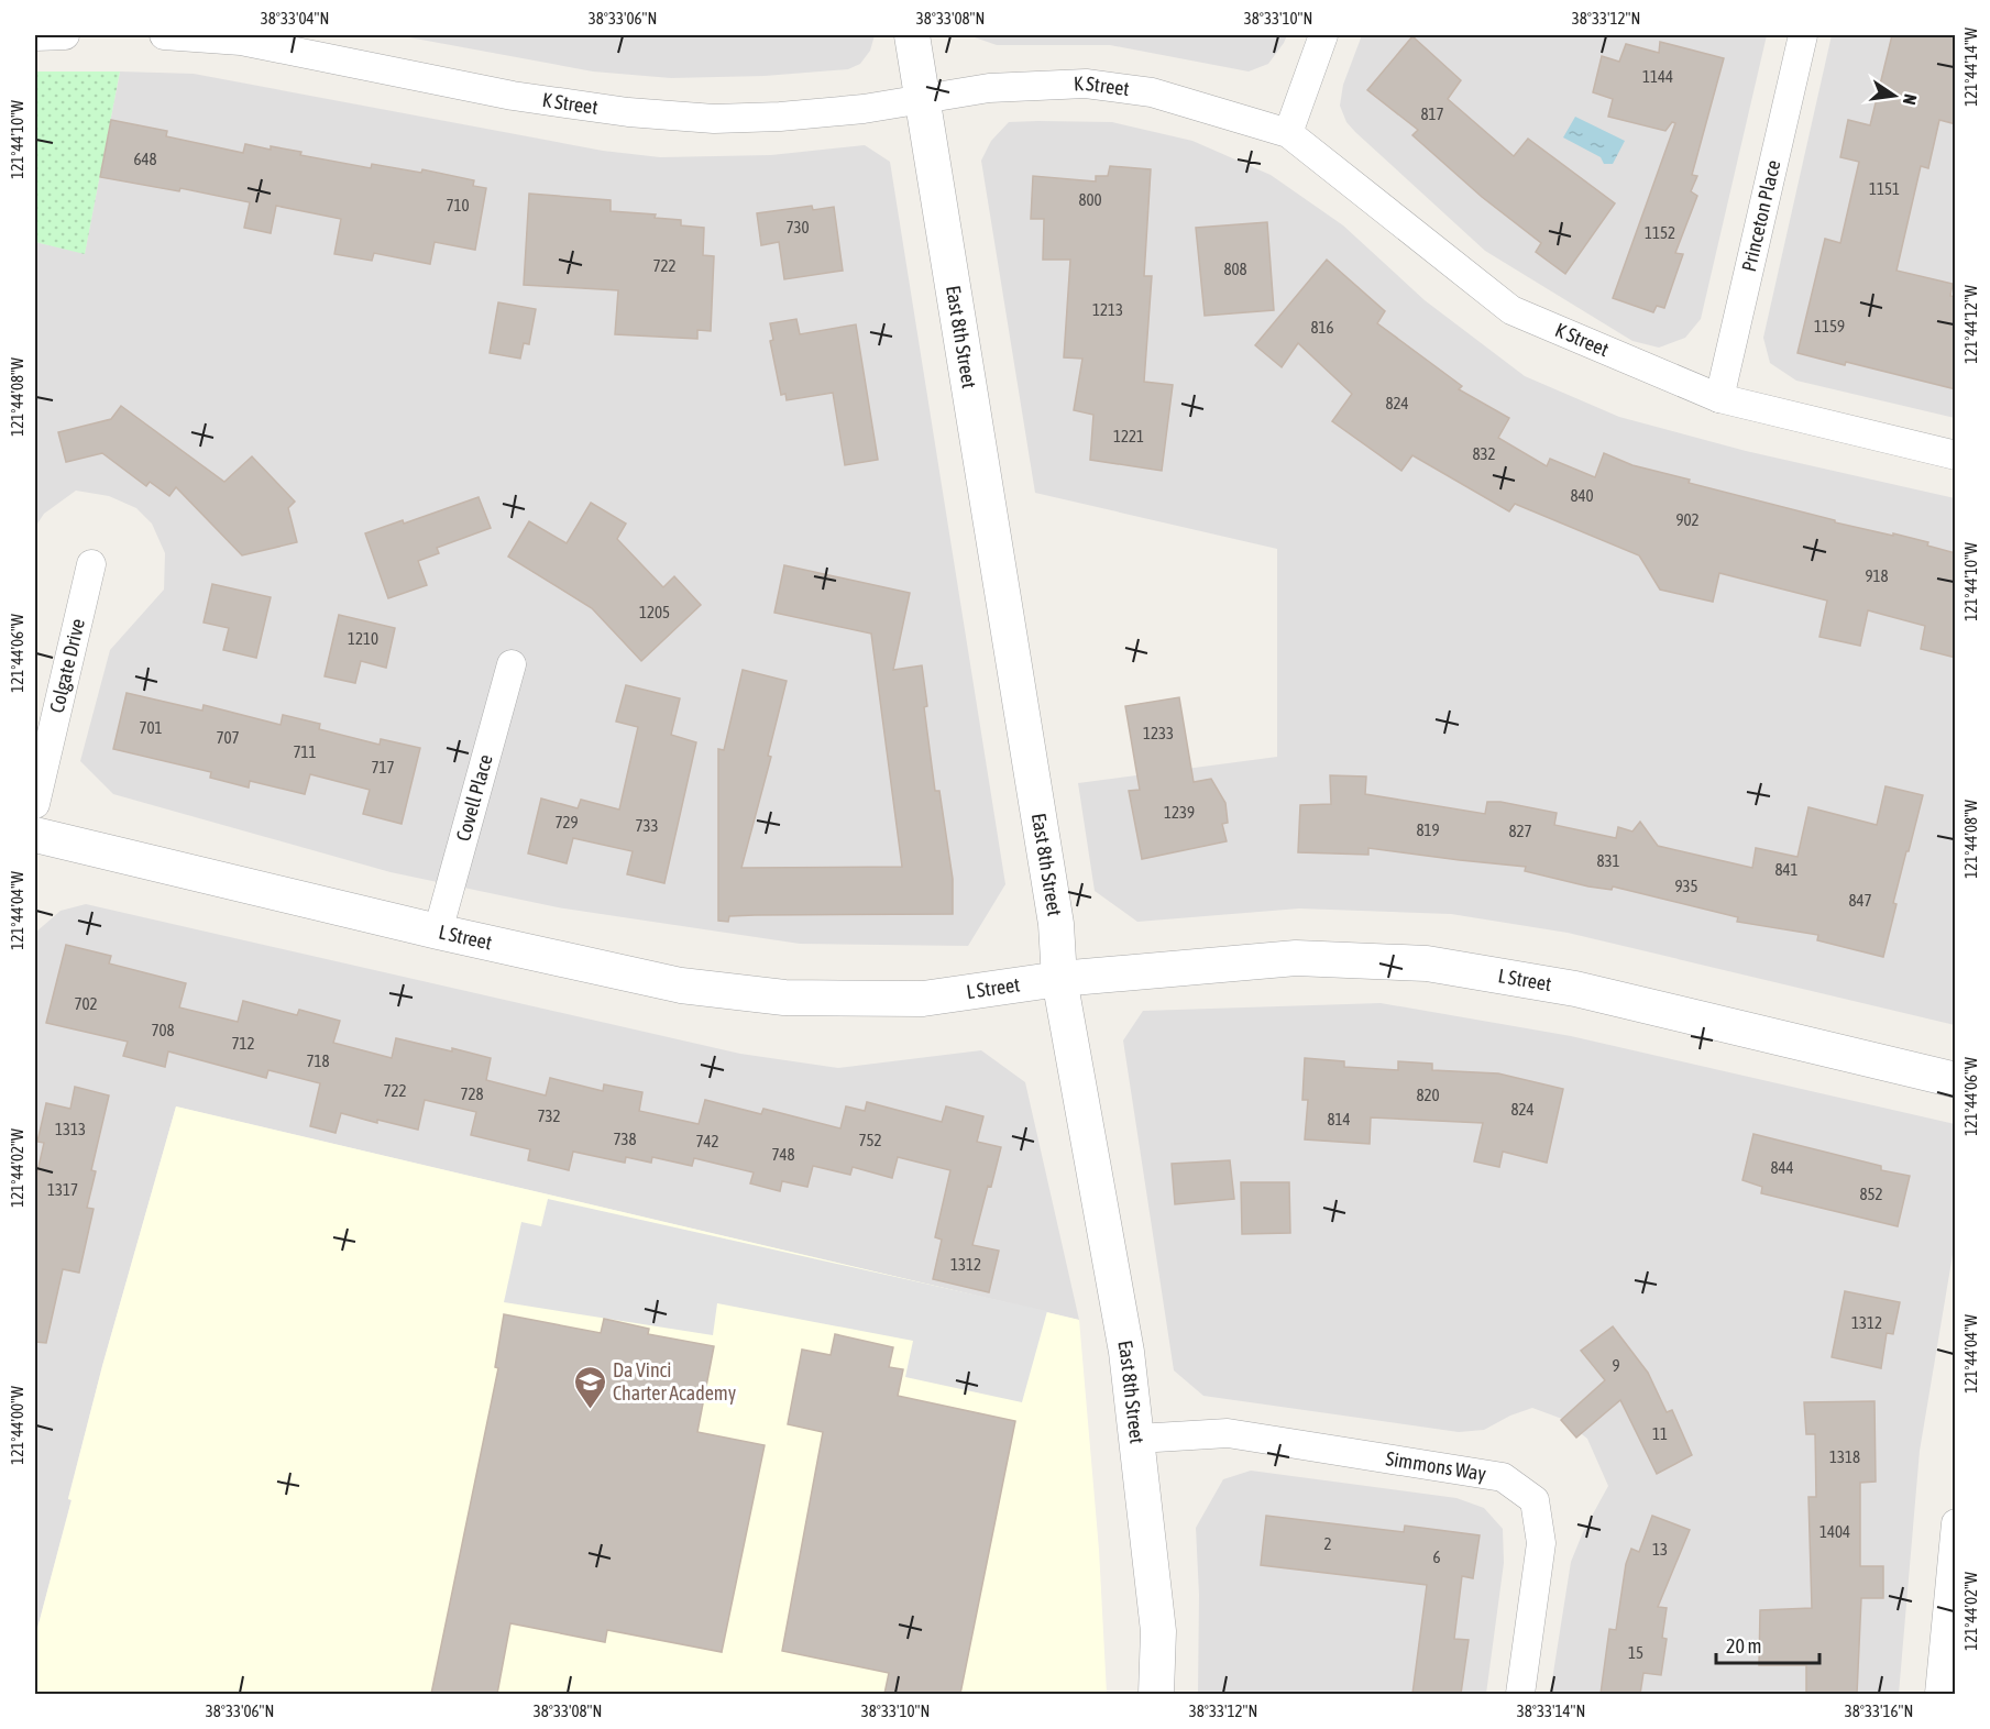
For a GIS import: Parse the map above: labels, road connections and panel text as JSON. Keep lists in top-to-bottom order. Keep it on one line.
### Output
{"streets":{"street":["K Street","Princeton Place","East 8th Street","Colgate Drive","Covell Place","L Street","Simmons Way"]},"crossings":[["K Street","Princeton Place"],["K Street","East 8th Street"],["East 8th Street","L Street"],["East 8th Street","Simmons Way"],["Covell Place","L Street"]],"places":{"school or university":["Da Vinci Charter Academy"]},"house_numbers":["1144","817","648","1151","800","710","730","1152","722","808","1213","1159","816","824","1221","832","840","902","918","1205","1210","701","1233","707","711","717","1239","729","733","819","827","831","841","935","847","702","708","712","718","722","728","820","824","732","814","1313","738","752","742","748","844","1317","852","1312","1312","9","11","1318","1404","2","13","6","15"],"scale_bar":"20 m","north":"right","coordinates":["38°33'04\"N","38°33'06\"N","38°33'08\"N","38°33'10\"N","38°33'12\"N","121°44'14\"W","121°44'10\"W","121°44'12\"W","121°44'08\"W","121°44'06\"W","121°44'04\"W","121°44'02\"W","121°44'00\"W","38°33'14\"N","38°33'16\"N"]}
